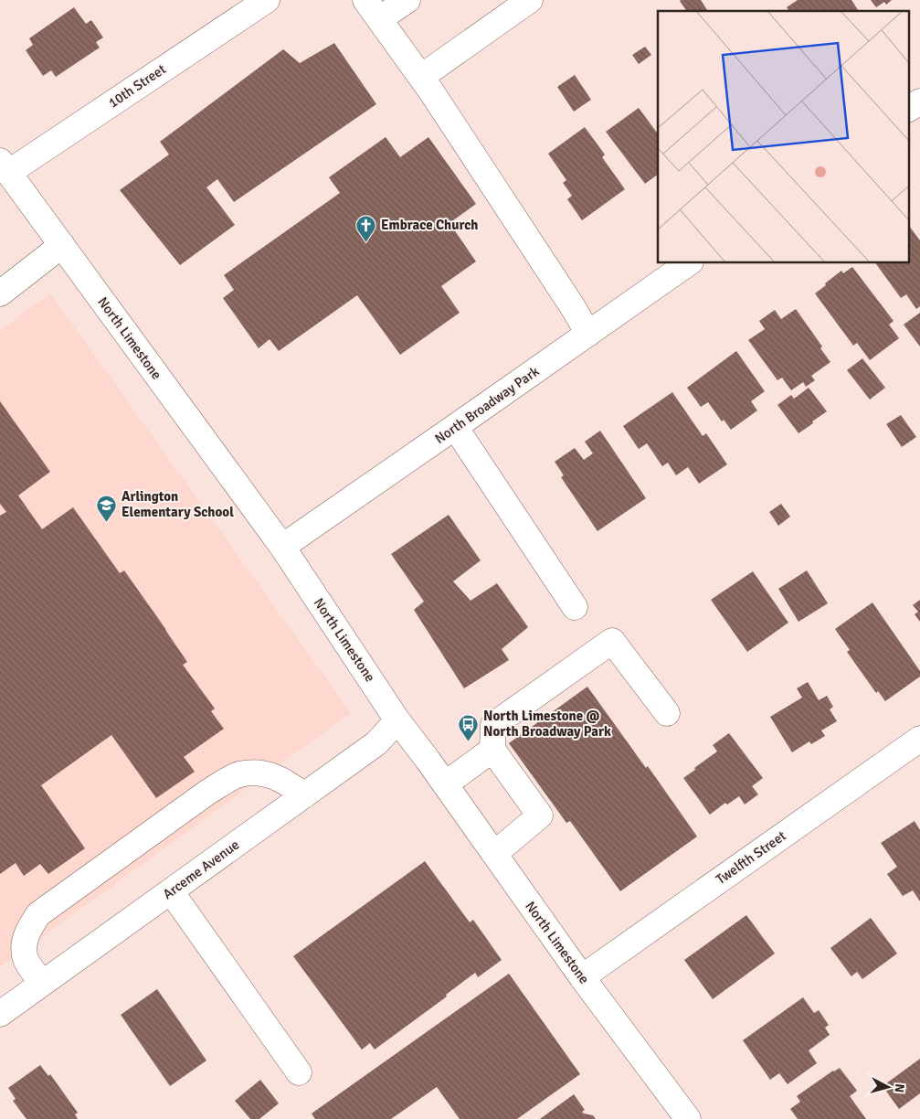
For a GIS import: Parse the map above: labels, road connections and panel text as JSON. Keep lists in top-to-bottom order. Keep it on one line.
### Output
{"streets":{"street":["10th Street","North Limestone","North Broadway Park","Twelfth Street","Arceme Avenue"]},"crossings":[["10th Street","North Limestone"],["North Limestone","North Broadway Park"],["North Limestone","Twelfth Street"],["North Limestone","Arceme Avenue"]],"places":{"church":["Embrace Church"],"school or university":["Arlington Elementary School"],"bus stop":["North Limestone @ North Broadway Park"]},"north":"right"}
